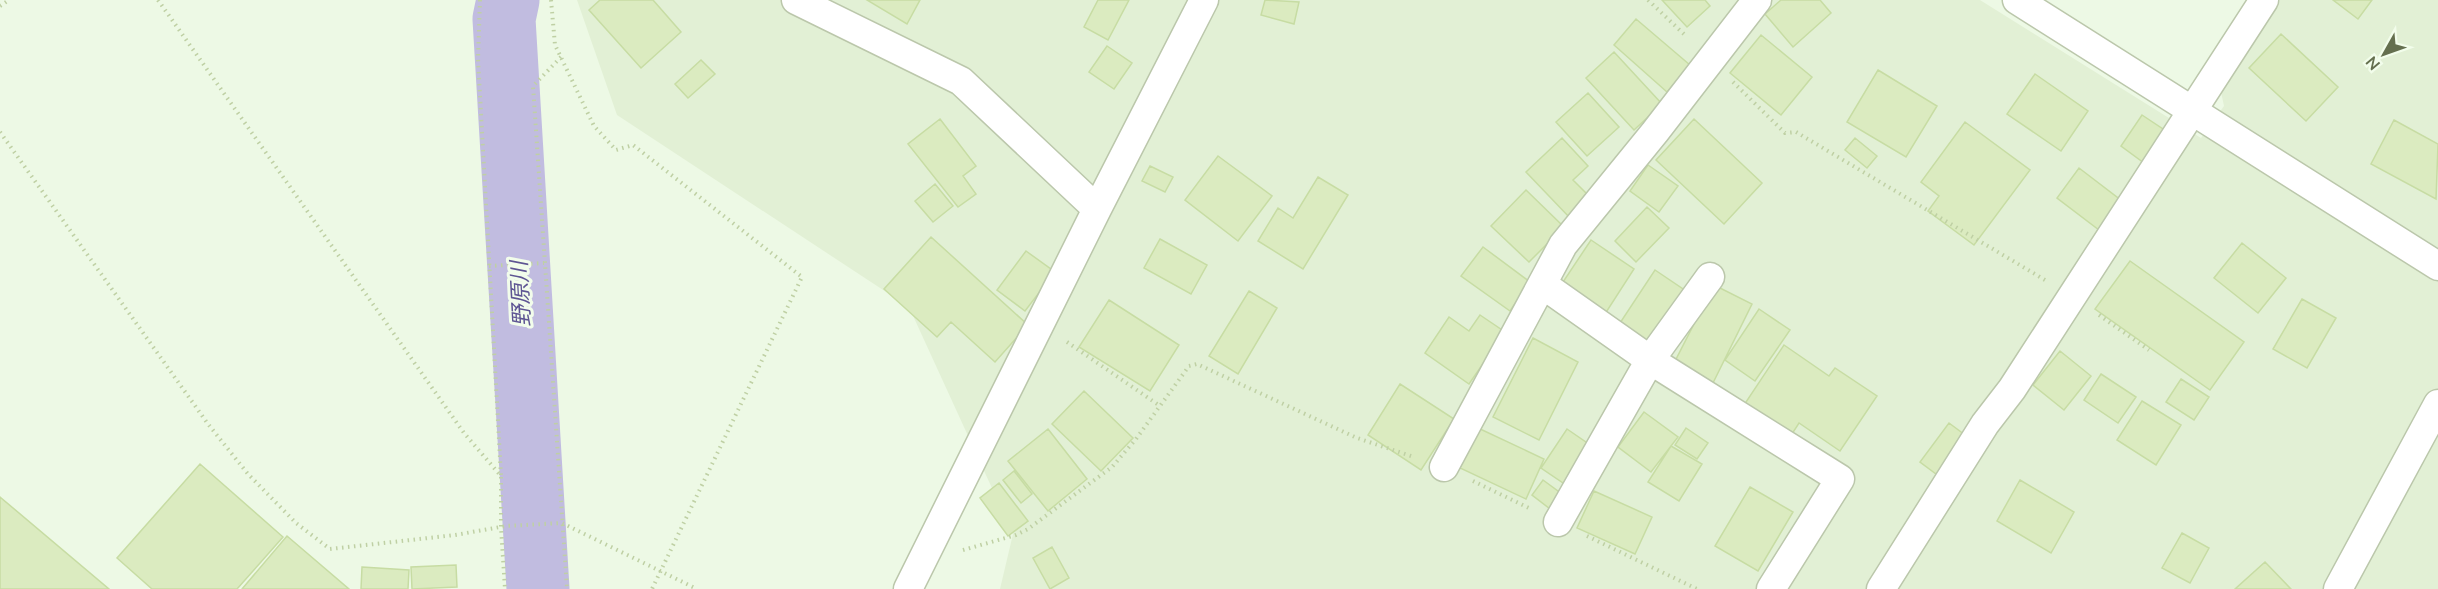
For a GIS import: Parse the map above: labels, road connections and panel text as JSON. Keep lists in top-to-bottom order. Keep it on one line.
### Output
{"water":["野原川"],"north":"bottom left"}
